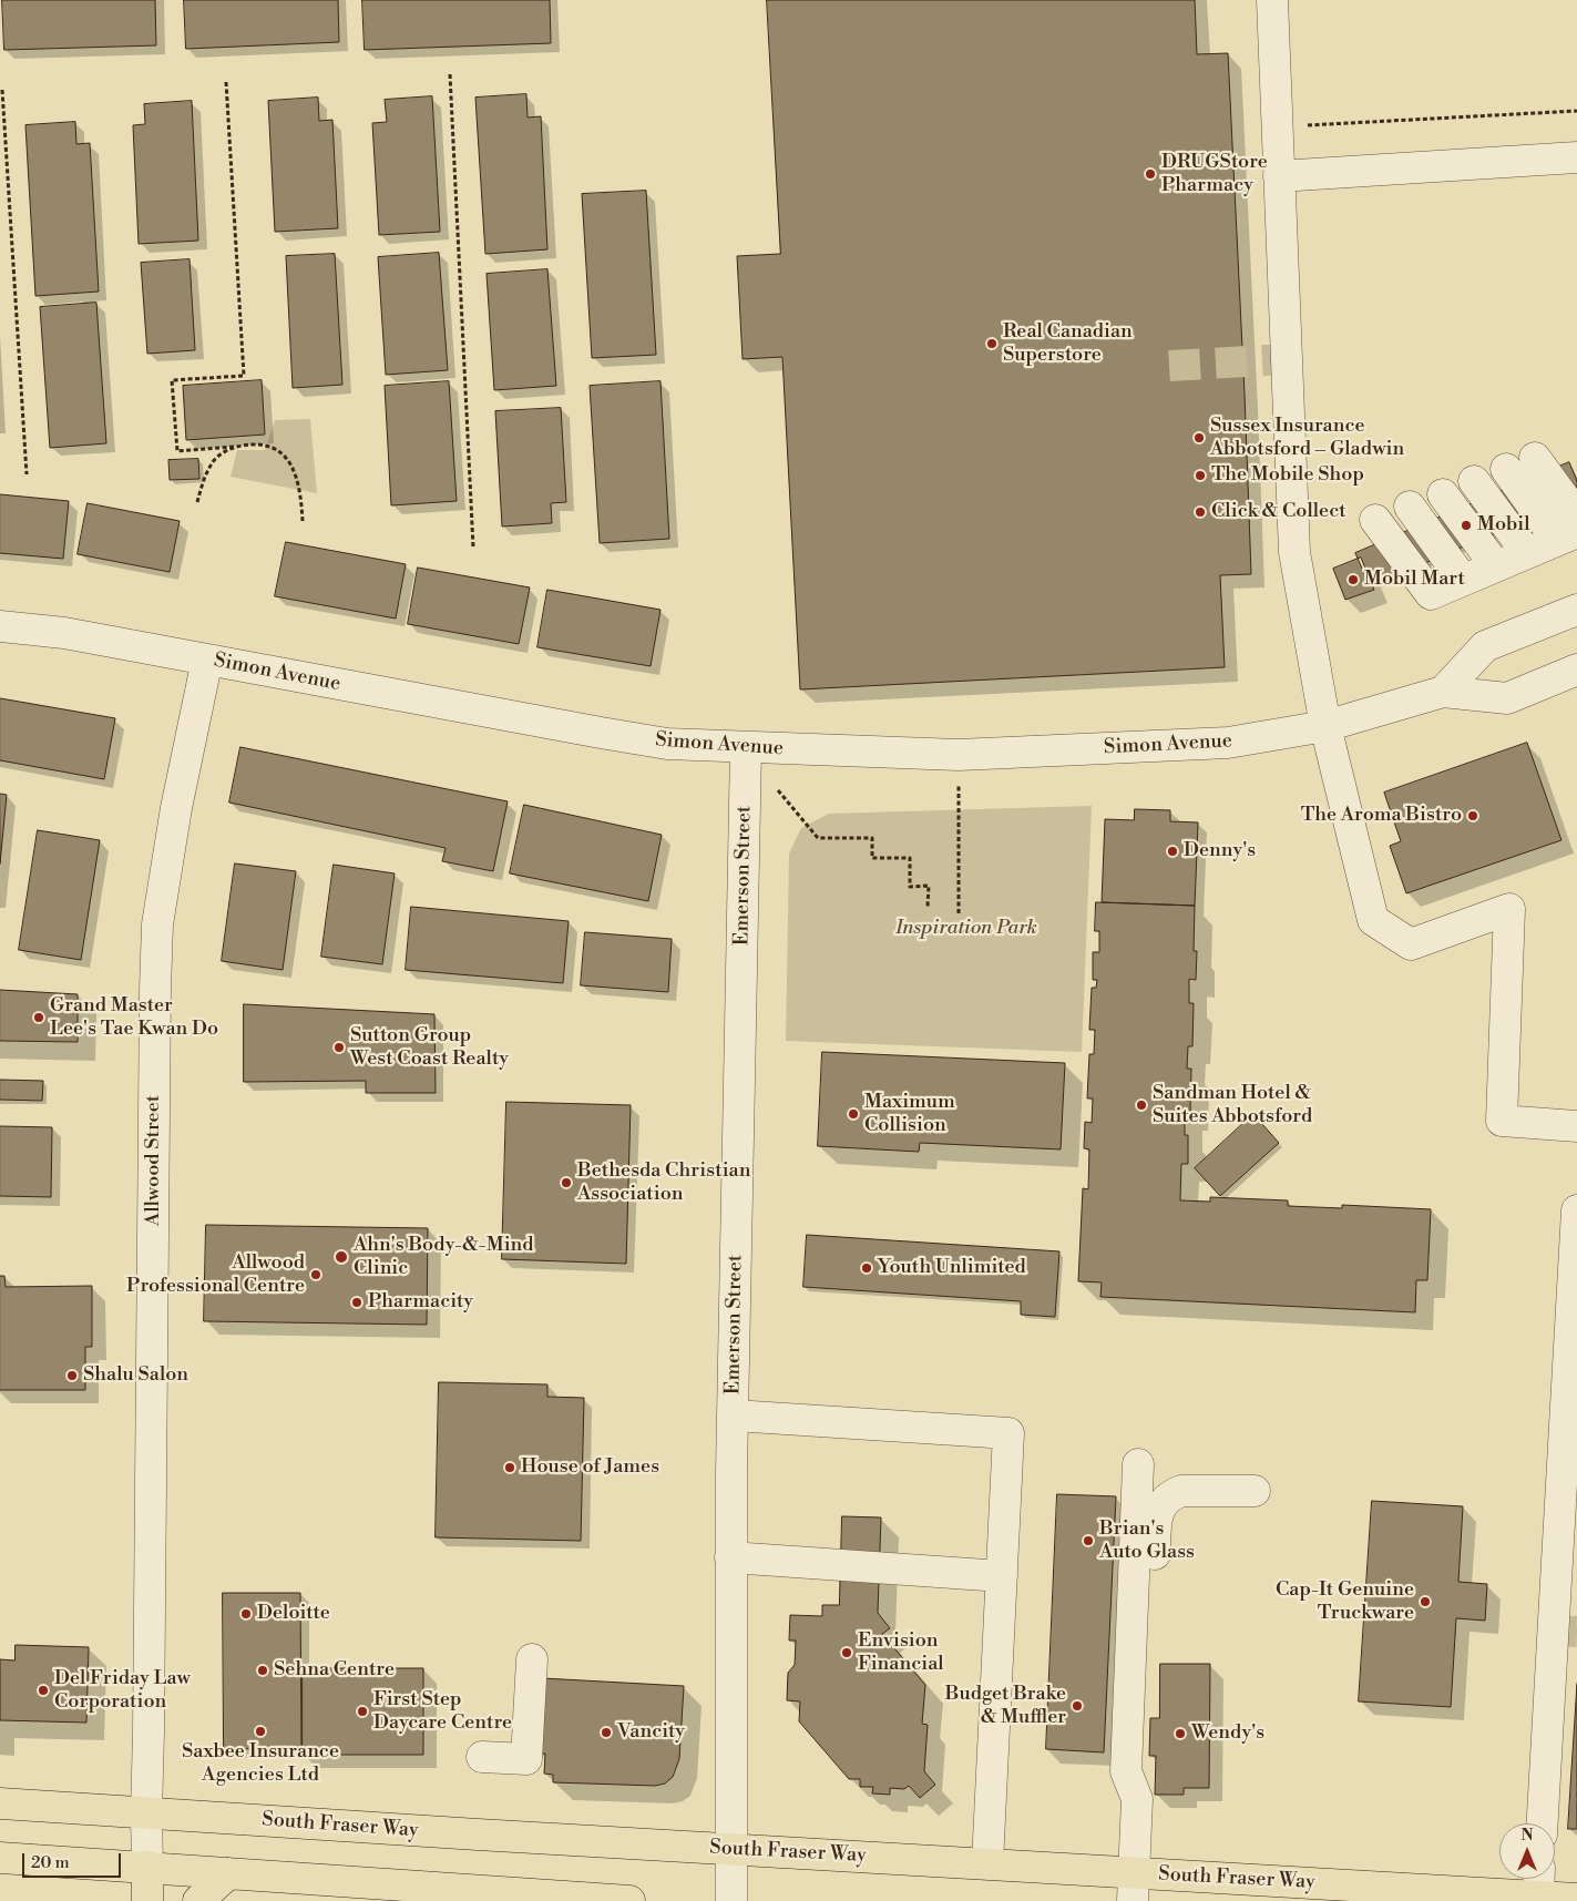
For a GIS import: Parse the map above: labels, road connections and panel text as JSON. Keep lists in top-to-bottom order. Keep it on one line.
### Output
{"streets":{"main road":["South Fraser Way"],"street":["Simon Avenue","Emerson Street","Allwood Street"]},"crossings":[["Simon Avenue","Emerson Street"],["Simon Avenue","Allwood Street"],["Emerson Street","South Fraser Way"],["Allwood Street","South Fraser Way"]],"parks":["Inspiration Park"],"places":["DRUGStore Pharmacy","Real Canadian Superstore","Sussex Insurance Abbotsford – Gladwin","The Mobile Shop","Click & Collect","Mobil","Mobil Mart","The Aroma Bistro","Denny's","Grand Master Lee's Tae Kwan Do","Sutton Group West Coast Realty","Sandman Hotel & Suites Abbotsford","Maximum Collision","Bethesda Christian Association","Ahn's Body-&-Mind Clinic","Youth Unlimited","Allwood Professional Centre","Pharmacity","Shalu Salon","House of James","Brian's Auto Glass","Cap-It Genuine Truckware","Deloitte","Envision Financial","Sehna Centre","Del Friday Law Corporation","Budget Brake & Muffler","First Step Daycare Centre","Saxbee Insurance Agencies Ltd","Vancity","Wendy's"],"scale_bar":"20 m","north":"top"}
